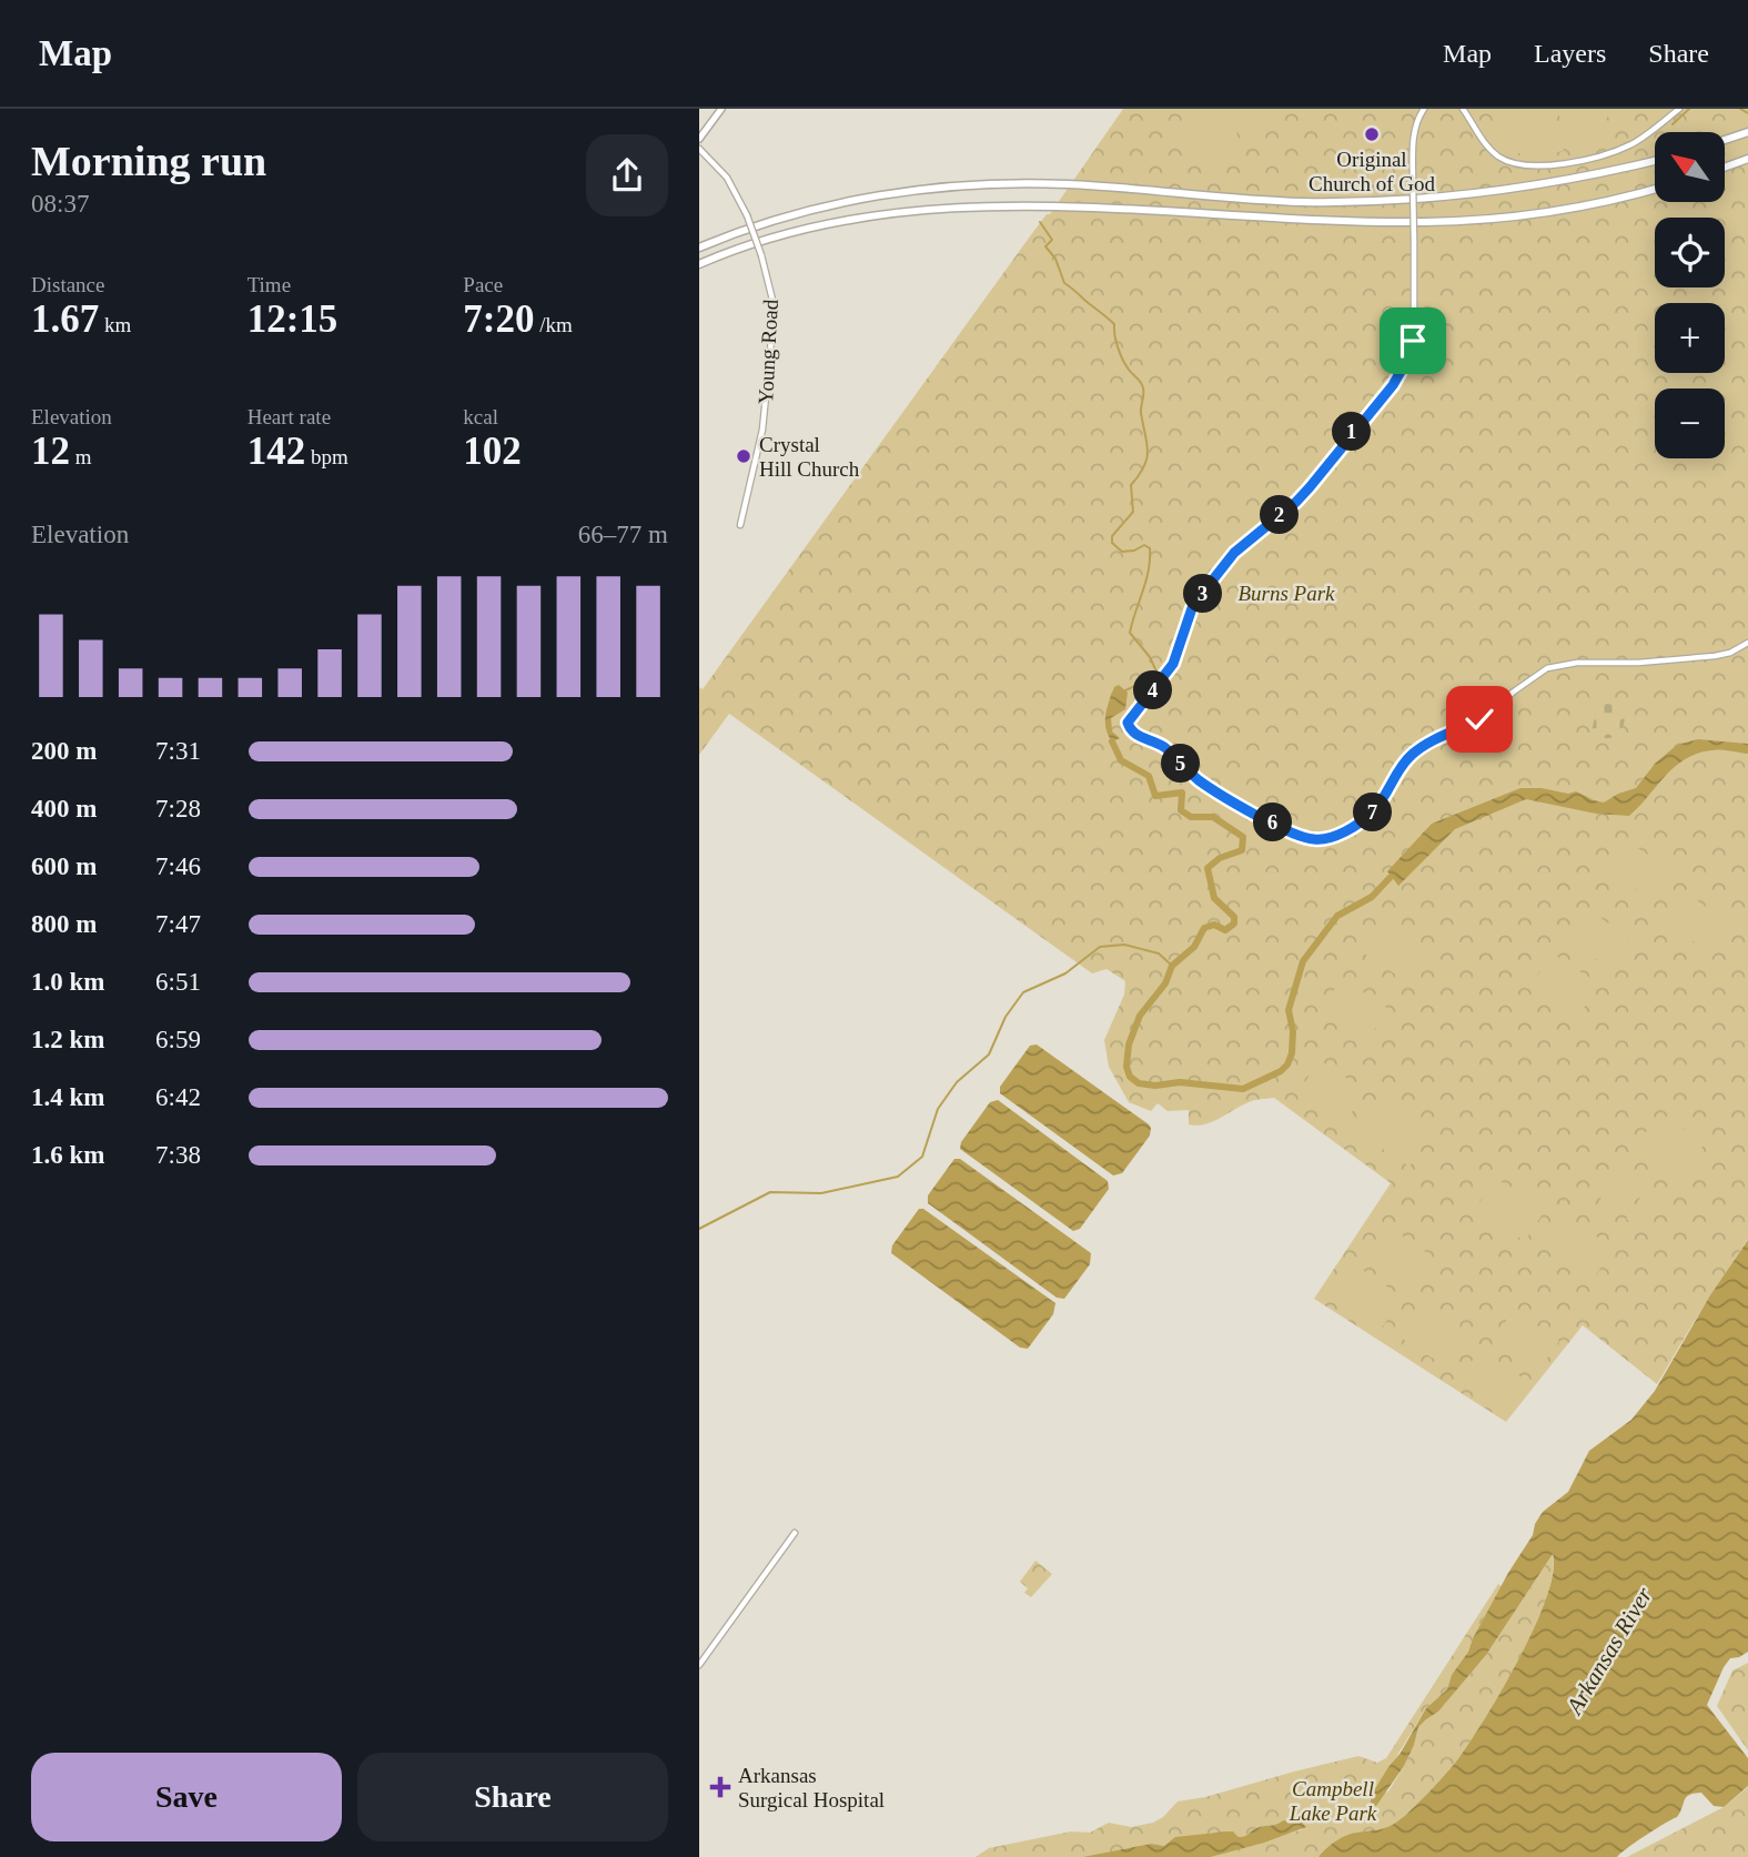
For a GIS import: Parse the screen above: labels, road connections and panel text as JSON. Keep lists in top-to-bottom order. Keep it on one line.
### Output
{"streets":{"street":["Young Road"]},"water":["Arkansas River"],"parks":["Burns Park","Campbell Lake Park"],"places":{"other":["Original Church of God","Crystal Hill Church"],"health":["Arkansas Surgical Hospital"]},"north":"top left","page":{"header":"Map","nav":["Map","Layers","Share"],"heading":["Morning run","08:37"],"map_buttons":["+","−"],"stats":[["Distance","1.67 km"],["Time","12:15"],["Pace","7:20 /km"],["Elevation","12 m"],["Heart rate","142 bpm"],["kcal","102"]],"pins":["1","2","3","4","5","7","6"],"chart":["Elevation","66–77 m"],"list":[{"name":"200 m","note":"7:31"},{"name":"400 m","note":"7:28"},{"name":"600 m","note":"7:46"},{"name":"800 m","note":"7:47"},{"name":"1.0 km","note":"6:51"},{"name":"1.2 km","note":"6:59"},{"name":"1.4 km","note":"6:42"},{"name":"1.6 km","note":"7:38"}],"buttons":["Save","Share"]}}
